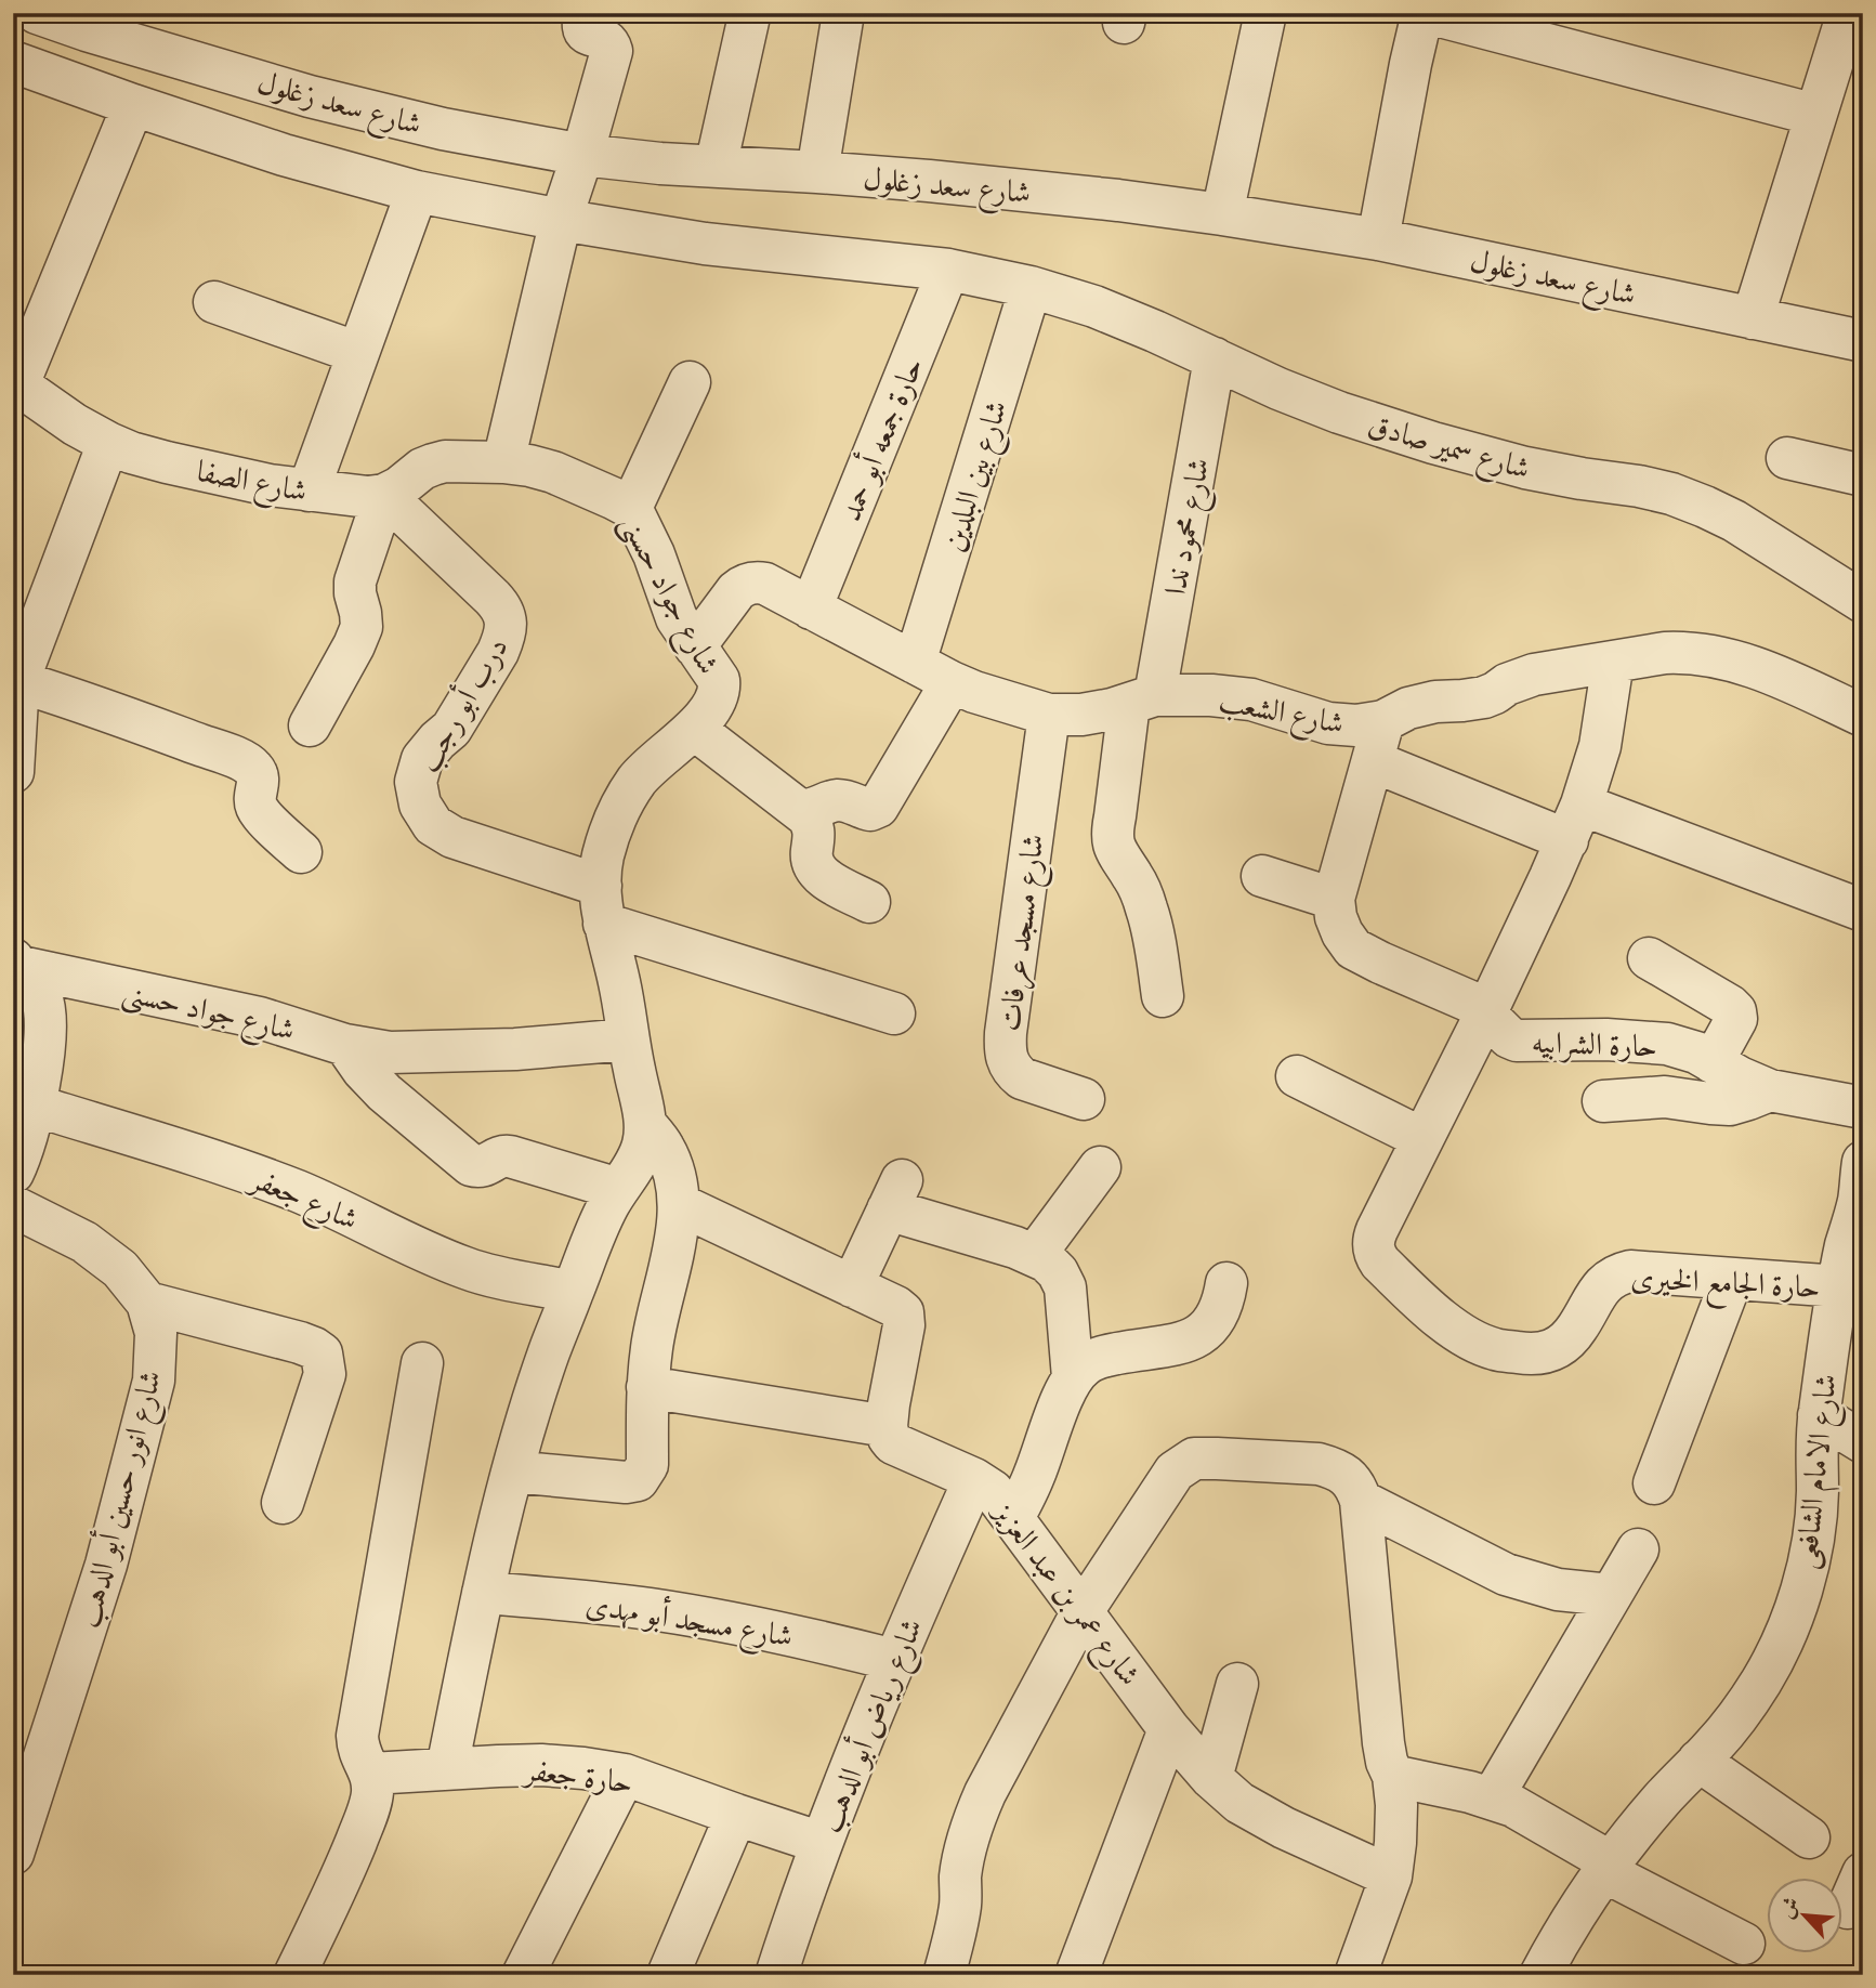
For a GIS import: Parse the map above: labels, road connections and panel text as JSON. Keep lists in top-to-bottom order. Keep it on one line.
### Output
{"streets":{"street":["شارع سعد زغلول","حارة جمعه أبو حمد","شارع سمير صادق","شارع بين البلدين","شارع الصفا","شارع محمود ندا","شارع جواد حسنى","درب أبو رجب","شارع الشعب","شارع مسجد عرفات","حارة الشرابيه","شارع جعفر","حارة الجامع الخيرى","شارع الامام الشافعى","شارع انور حسين أبو الدهب","شارع عمر بن عبد العزيز","شارع مسجد أبو مهدى","شارع رياض أبو الدهب","حارة جعفر"]},"crossings":[["شارع سعد زغلول","حارة جمعه أبو حمد"],["شارع سعد زغلول","شارع سمير صادق"],["شارع سعد زغلول","شارع بين البلدين"],["حارة جمعه أبو حمد","شارع الشعب"],["شارع سمير صادق","شارع بين البلدين"],["شارع سمير صادق","شارع محمود ندا"],["شارع بين البلدين","شارع الشعب"],["شارع الصفا","درب أبو رجب"],["شارع محمود ندا","شارع الشعب"],["شارع جواد حسنى","درب أبو رجب"],["شارع جواد حسنى","شارع الشعب"],["شارع جواد حسنى","شارع جعفر"],["شارع جواد حسنى","شارع مسجد أبو مهدى"],["شارع جواد حسنى","حارة جعفر"],["شارع الشعب","شارع مسجد عرفات"],["حارة الجامع الخيرى","شارع الامام الشافعى"],["شارع عمر بن عبد العزيز","شارع رياض أبو الدهب"],["شارع مسجد أبو مهدى","شارع رياض أبو الدهب"],["شارع رياض أبو الدهب","حارة جعفر"]],"north":"top left"}
